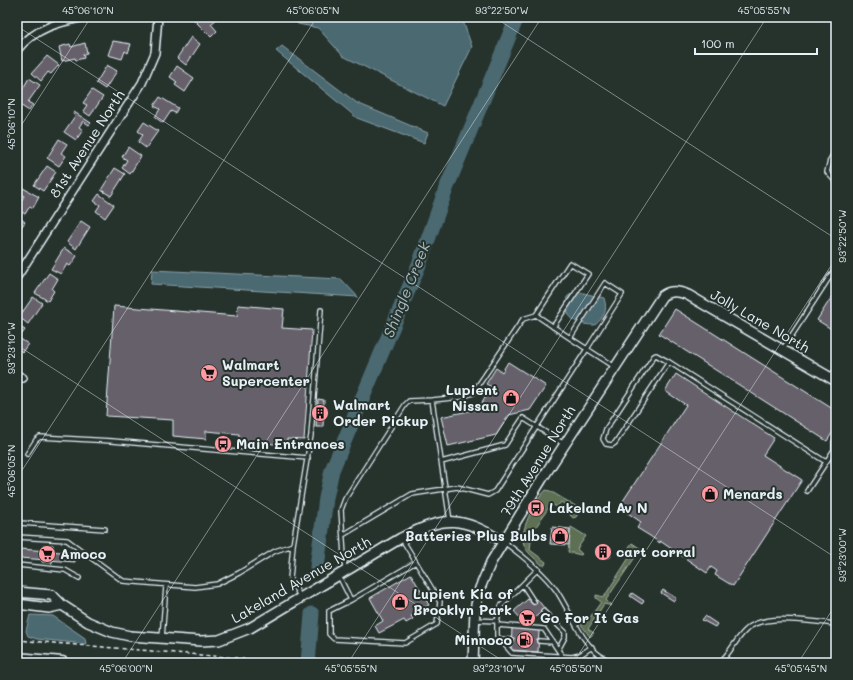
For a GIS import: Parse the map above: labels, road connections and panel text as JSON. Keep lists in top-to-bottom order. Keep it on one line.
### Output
{"streets":{"street":["81st Avenue North","Jolly Lane North","79th Avenue North","Lakeland Avenue North"]},"crossings":[["Jolly Lane North","79th Avenue North"],["79th Avenue North","Lakeland Avenue North"]],"water":["Shingle Creek"],"places":{"supermarket":["Walmart Supercenter","Amoco","Go For It Gas"],"shop":["Lupient Nissan","Menards","Batteries Plus Bulbs","Lupient Kia of Brooklyn Park"],"building":["Walmart Order Pickup","cart corral"],"bus stop":["Main Entrances","Lakeland Av N"],"fuel station":["Minnoco"]},"scale_bar":"100 m","coordinates":["45°06'10\"N","45°06'05\"N","93°22'50\"W","45°05'55\"N","93°23'10\"W","93°23'00\"W","45°06'00\"N","45°05'50\"N","45°05'45\"N"]}
